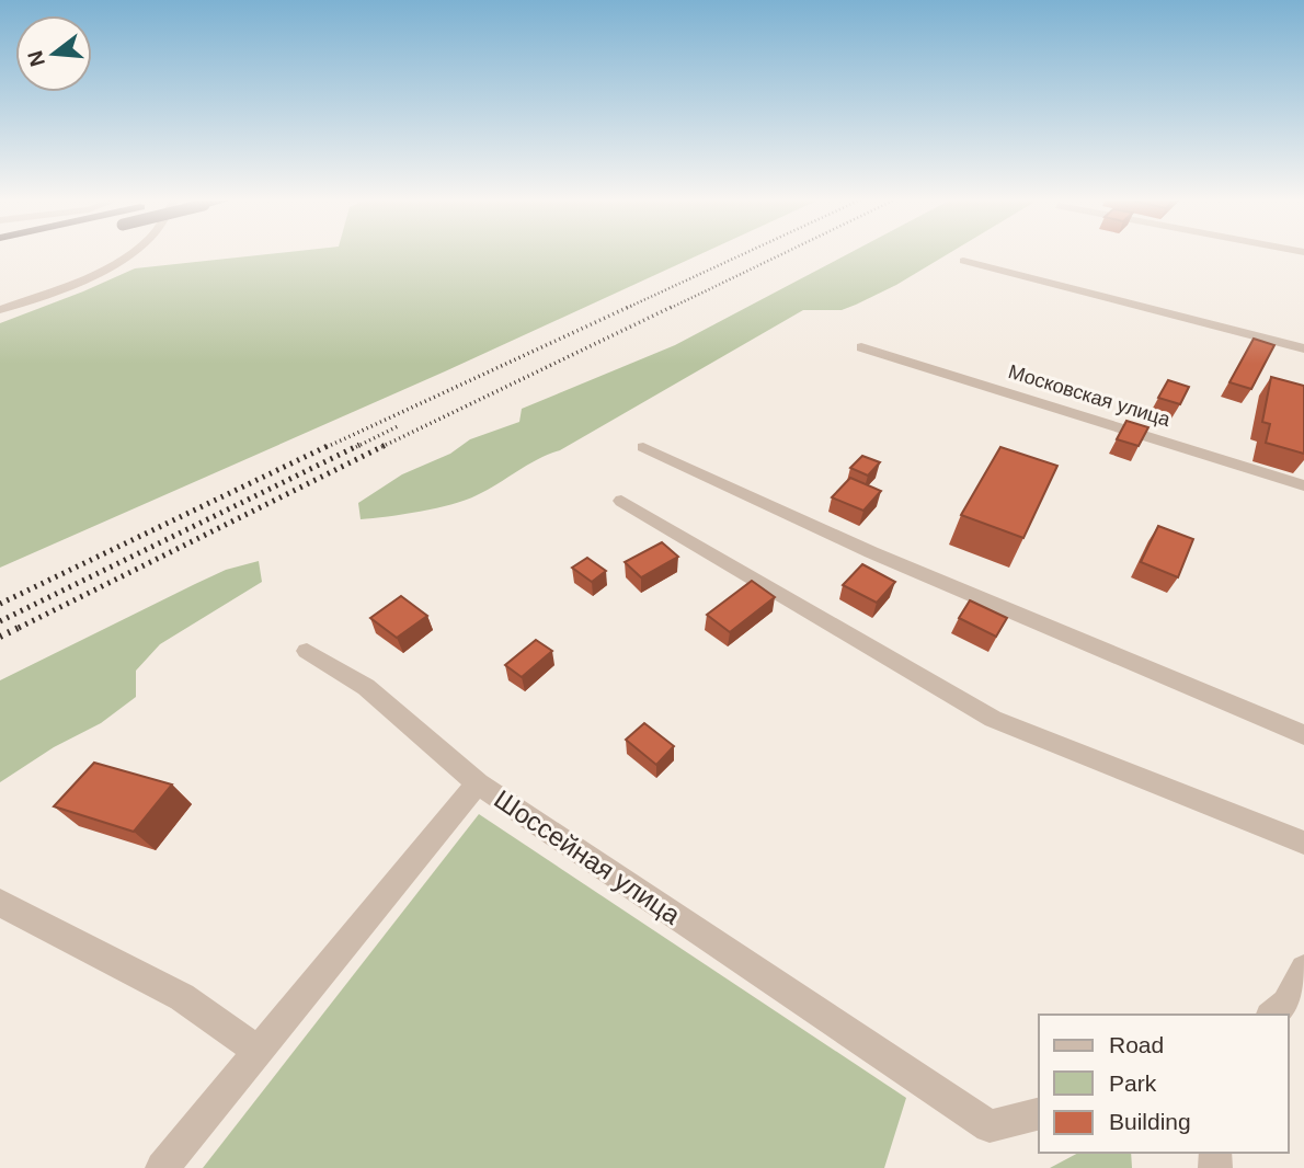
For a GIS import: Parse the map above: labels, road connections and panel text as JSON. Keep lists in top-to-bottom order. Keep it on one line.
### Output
{"streets":{"street":["Московская улица","Шоссейная улица"]},"legend":["Road","Park","Building"],"north":"left"}
